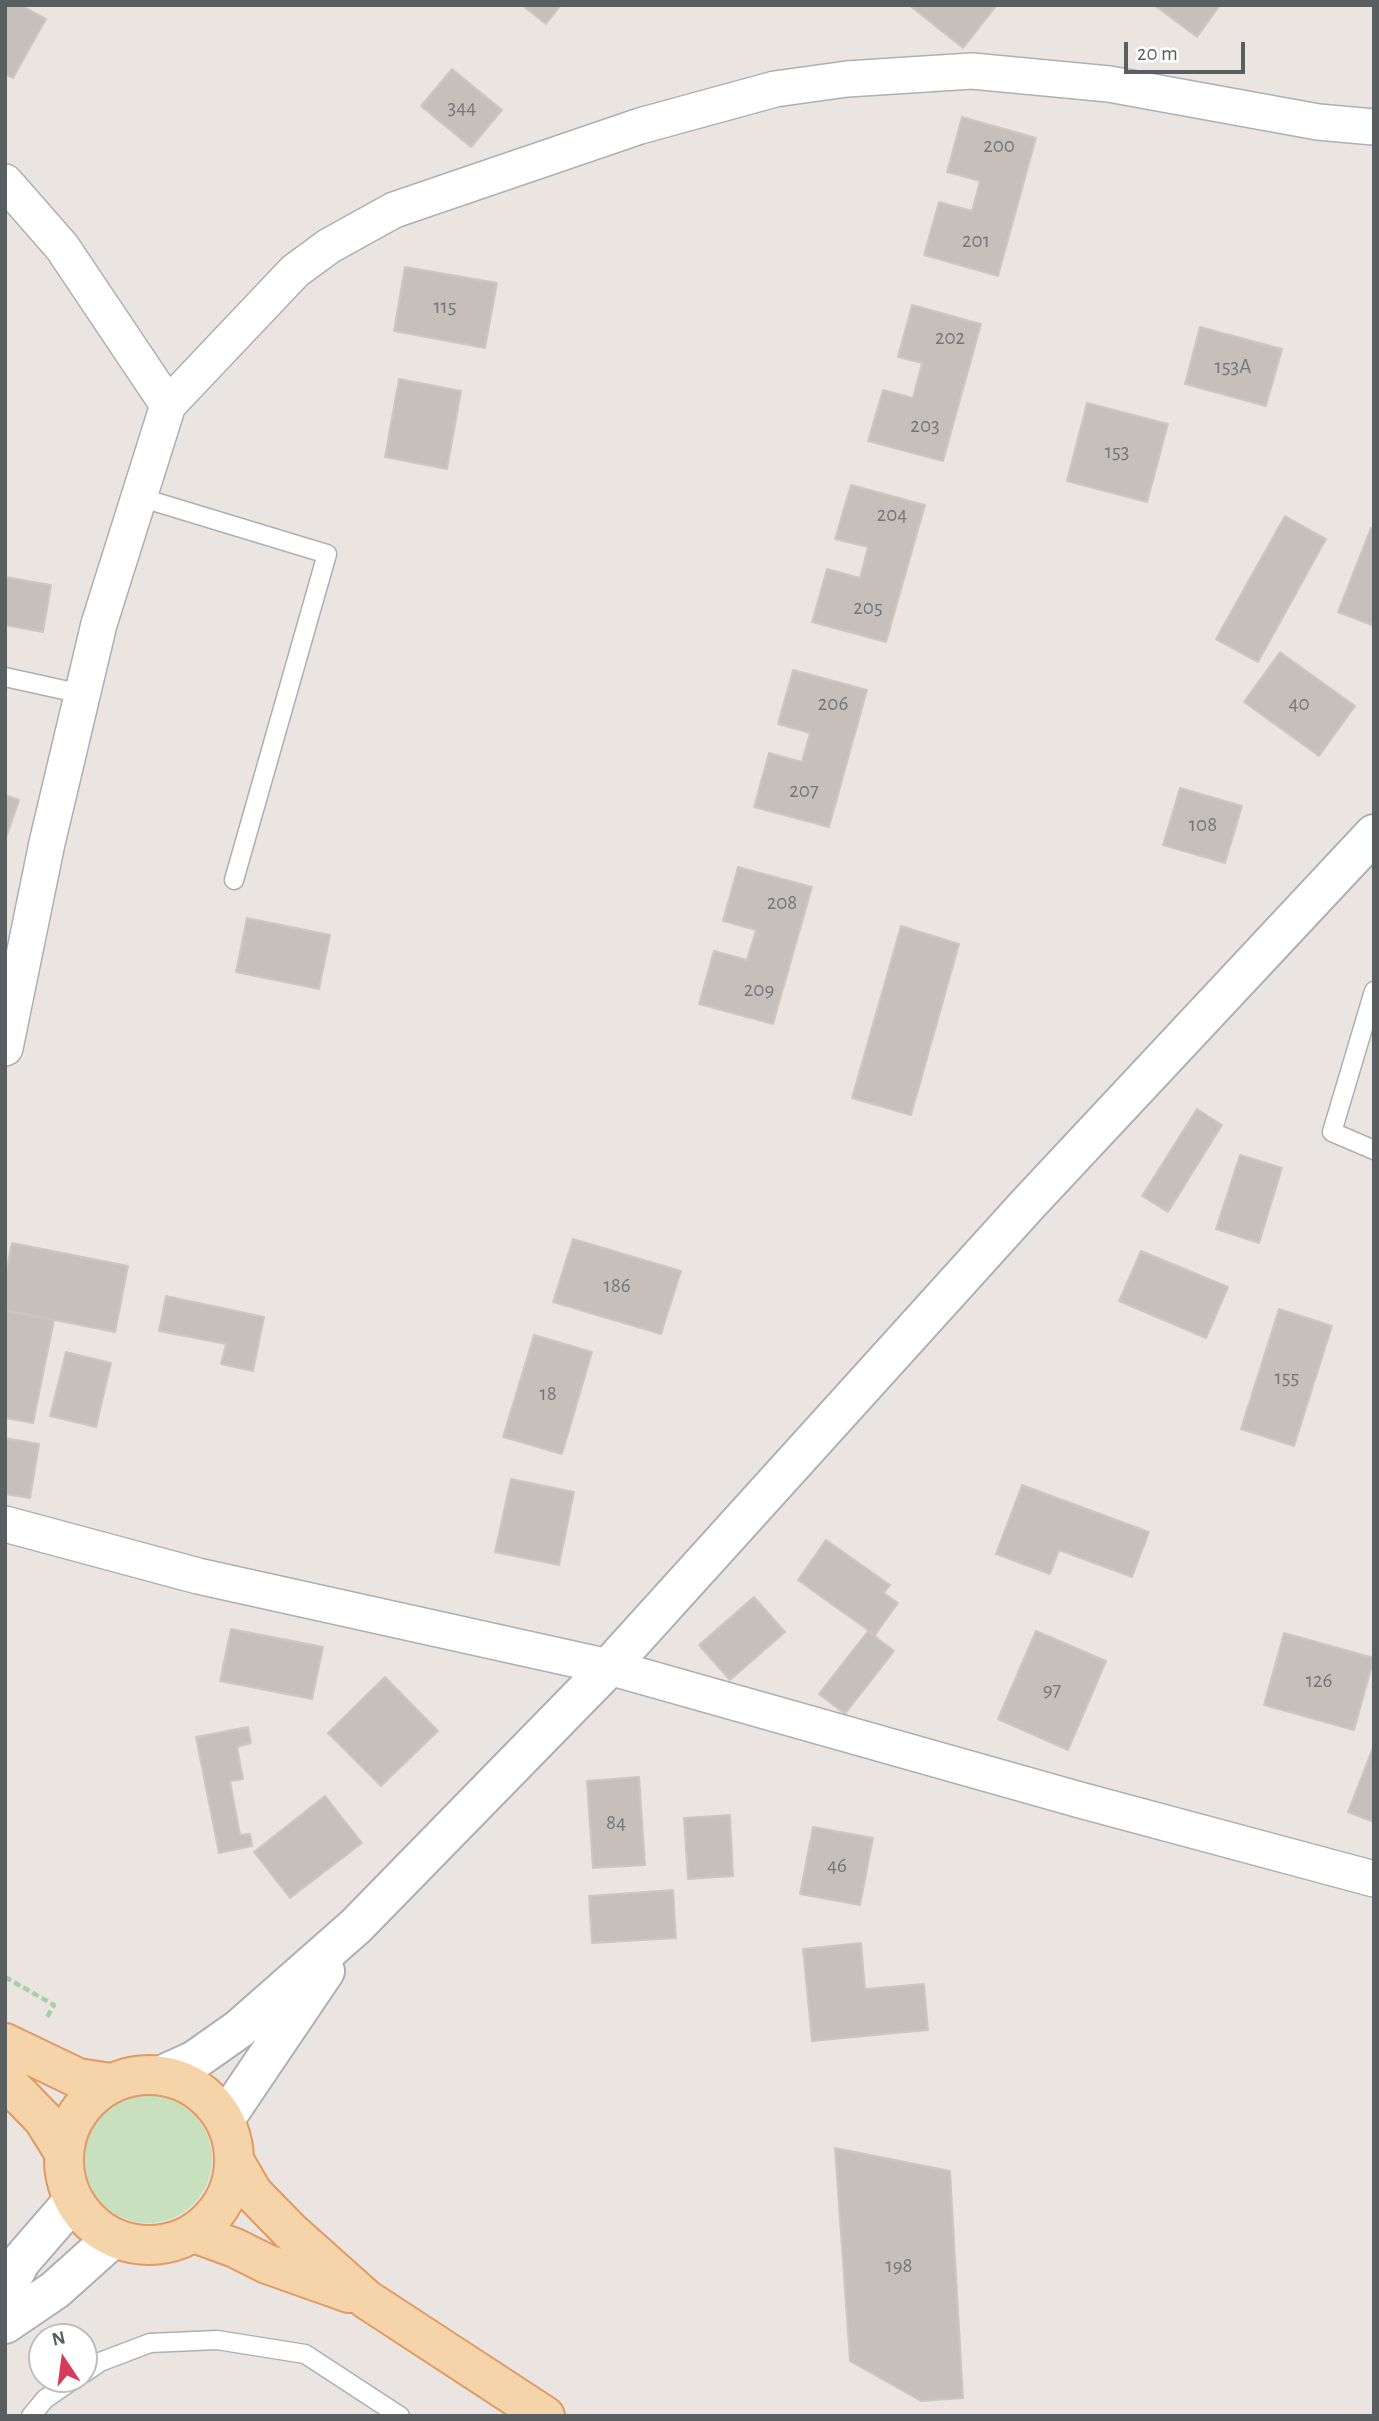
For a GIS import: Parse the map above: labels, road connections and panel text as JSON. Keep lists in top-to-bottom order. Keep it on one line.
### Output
{"house_numbers":["344","200","201","115","202","153A","203","153","204","205","206","40","207","108","208","209","186","155","18","126","97","84","46","198"],"scale_bar":"20 m","north":"top"}
